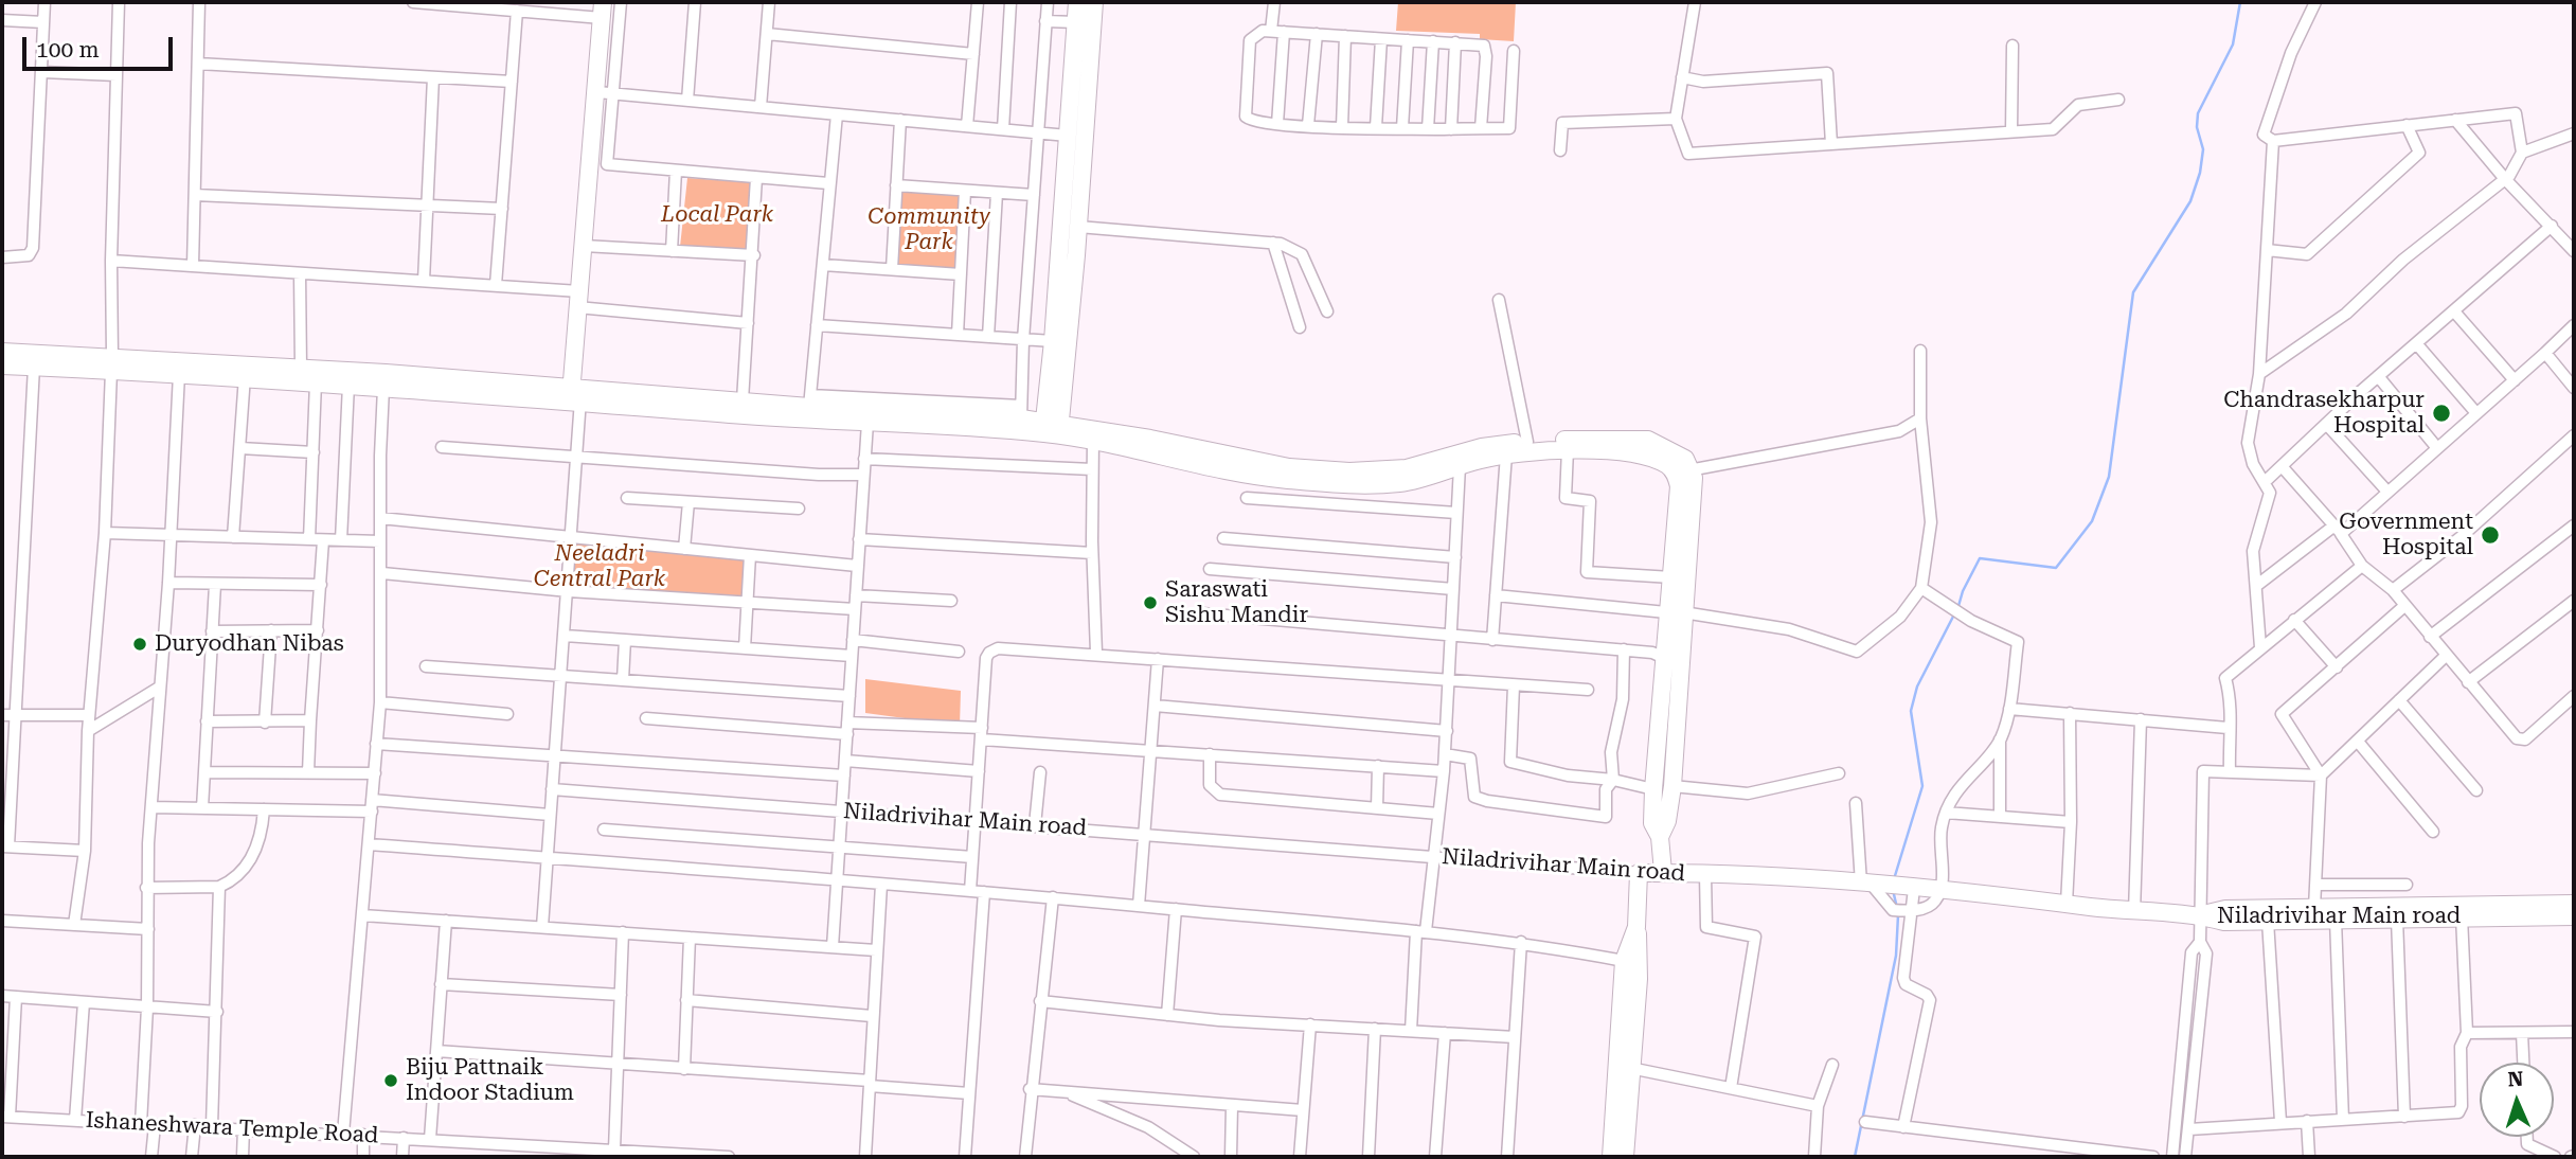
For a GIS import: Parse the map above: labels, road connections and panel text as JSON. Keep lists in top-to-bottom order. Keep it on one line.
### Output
{"streets":{"street":["Niladrivihar Main road","Ishaneshwara Temple Road"]},"parks":["Local Park","Community Park","Neeladri Central Park"],"places":["Chandrasekharpur Hospital","Government Hospital","Saraswati Sishu Mandir","Duryodhan Nibas","Biju Pattnaik Indoor Stadium"],"scale_bar":"100 m","north":"top"}
